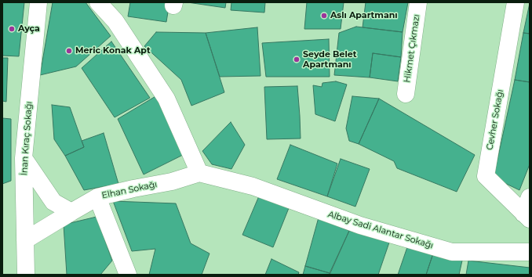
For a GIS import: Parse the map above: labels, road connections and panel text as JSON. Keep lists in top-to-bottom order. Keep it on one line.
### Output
{"streets":{"street":["Hikmet Çıkmazı","Cevher Sokağı","İnan Kıraç Sokağı","Elhan Sokağı","Albay Sadi Alantar Sokağı"]},"crossings":[["İnan Kıraç Sokağı","Elhan Sokağı"],["Elhan Sokağı","Albay Sadi Alantar Sokağı"]],"places":["Aslı Apartmanı","Ayça","Meric Konak Apt","Seyde Belet Apartmanı"]}
